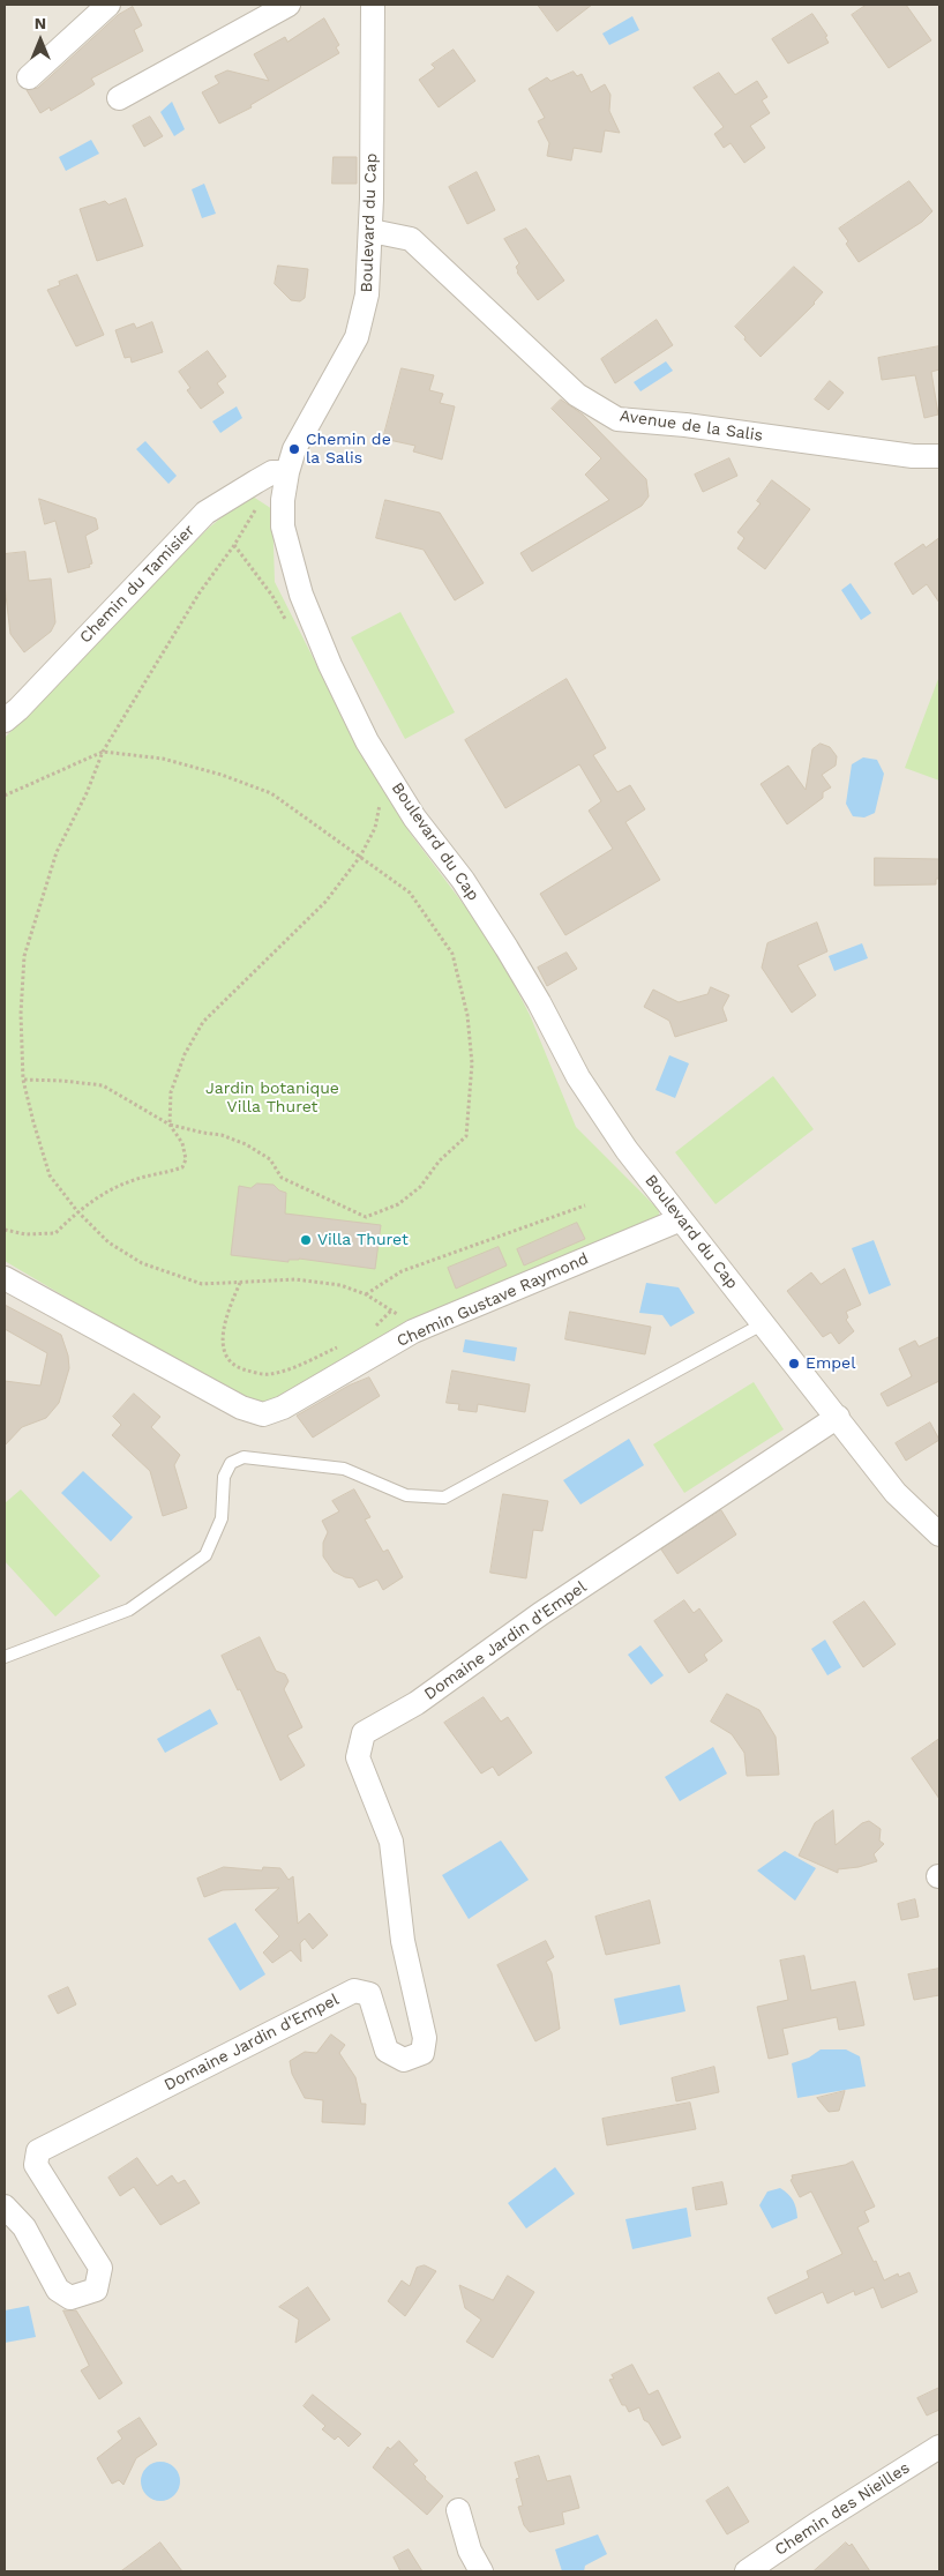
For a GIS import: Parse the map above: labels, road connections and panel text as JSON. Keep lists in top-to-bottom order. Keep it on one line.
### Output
{"streets":{"street":["Boulevard du Cap","Avenue de la Salis","Chemin du Tamisier","Chemin Gustave Raymond","Domaine Jardin d'Empel","Chemin des Nieilles"]},"crossings":[["Boulevard du Cap","Avenue de la Salis"],["Boulevard du Cap","Chemin du Tamisier"],["Boulevard du Cap","Chemin Gustave Raymond"],["Boulevard du Cap","Domaine Jardin d'Empel"]],"parks":["Jardin botanique Villa Thuret"],"places":["Chemin de la Salis","Villa Thuret","Empel"],"north":"top"}
